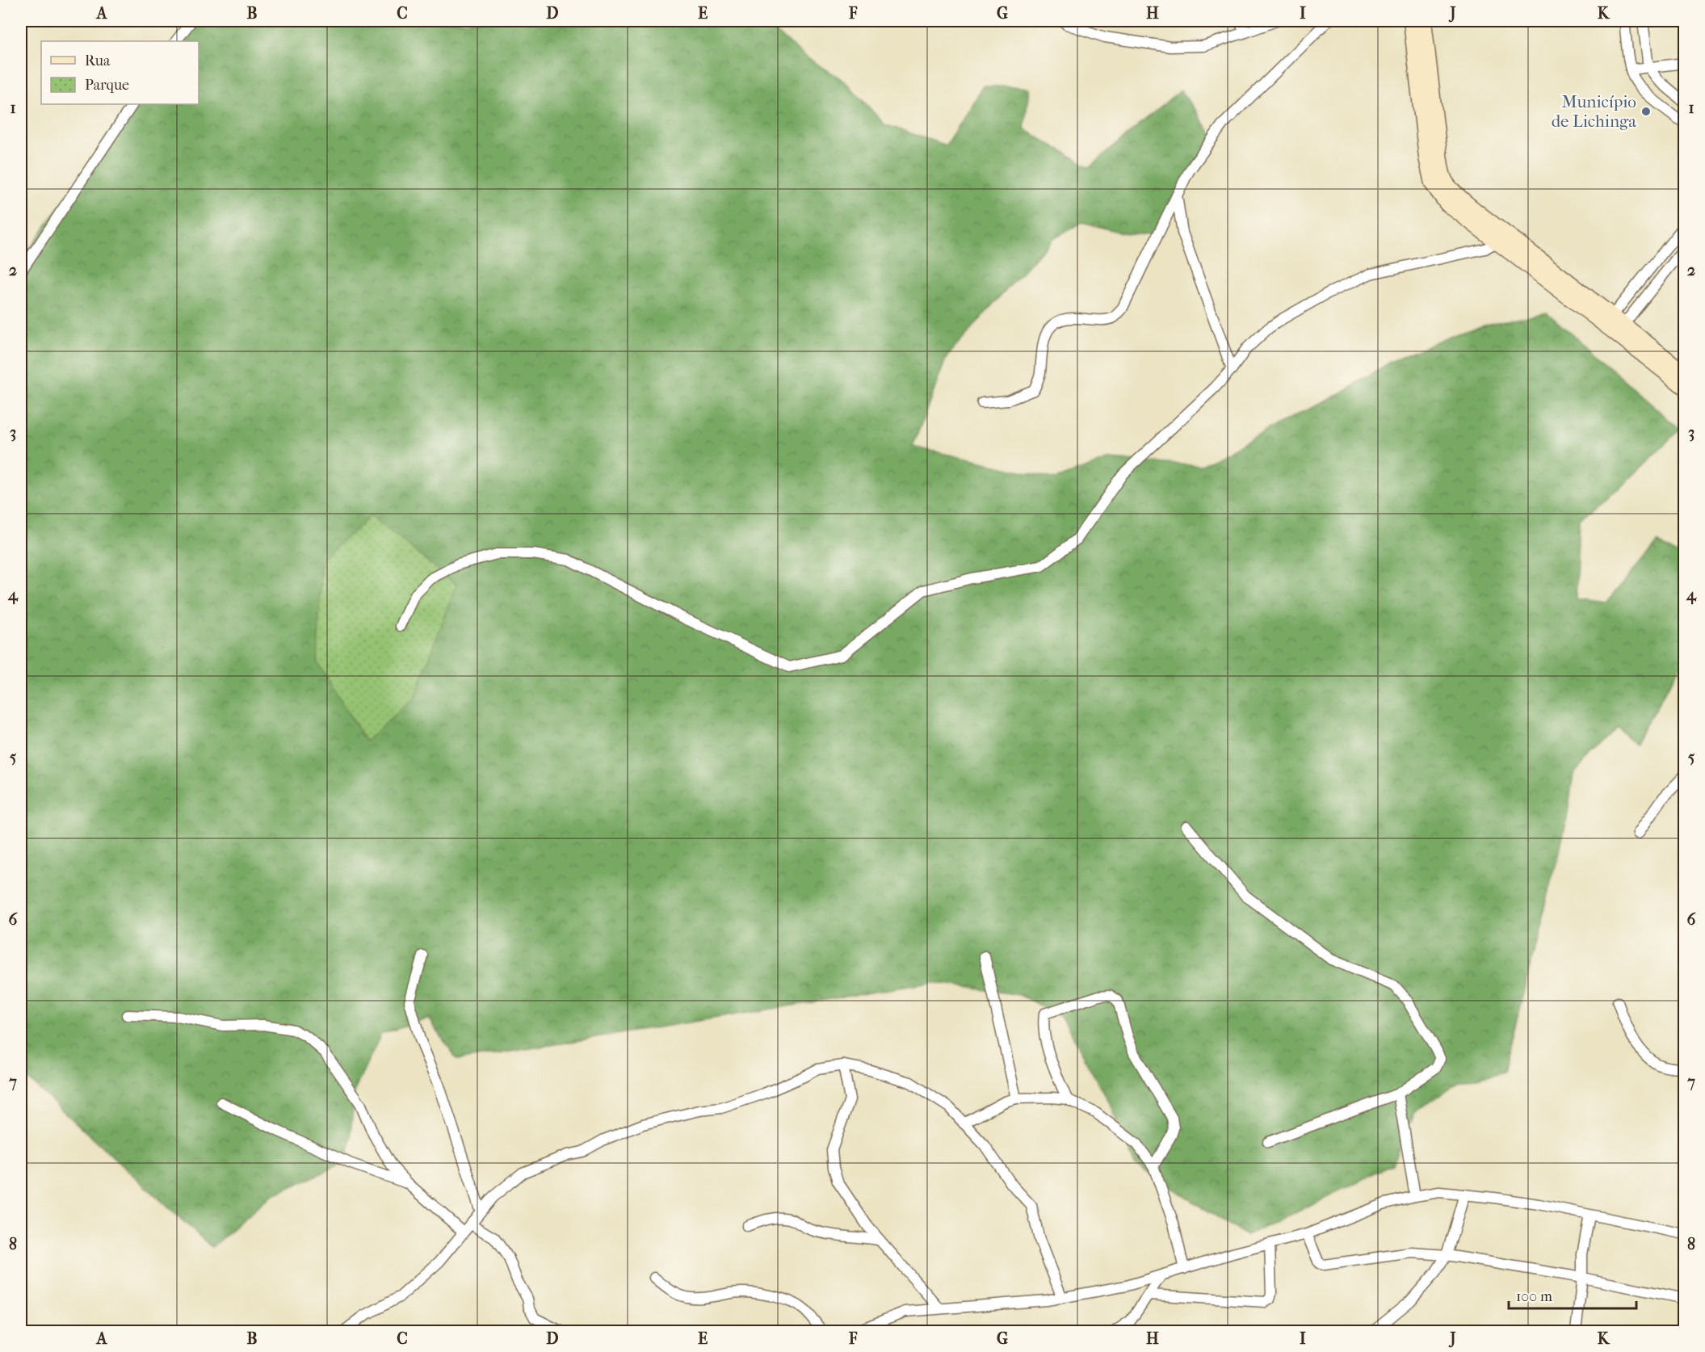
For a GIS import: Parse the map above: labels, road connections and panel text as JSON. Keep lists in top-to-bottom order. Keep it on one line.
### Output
{"places":["Município de Lichinga"],"legend":["Rua","Parque"],"scale_bar":"100 m","grid":{"columns":["A","B","C","D","E","F","G","H","I","J","K"],"rows":["1","2","3","4","5","6","7","8"]}}
